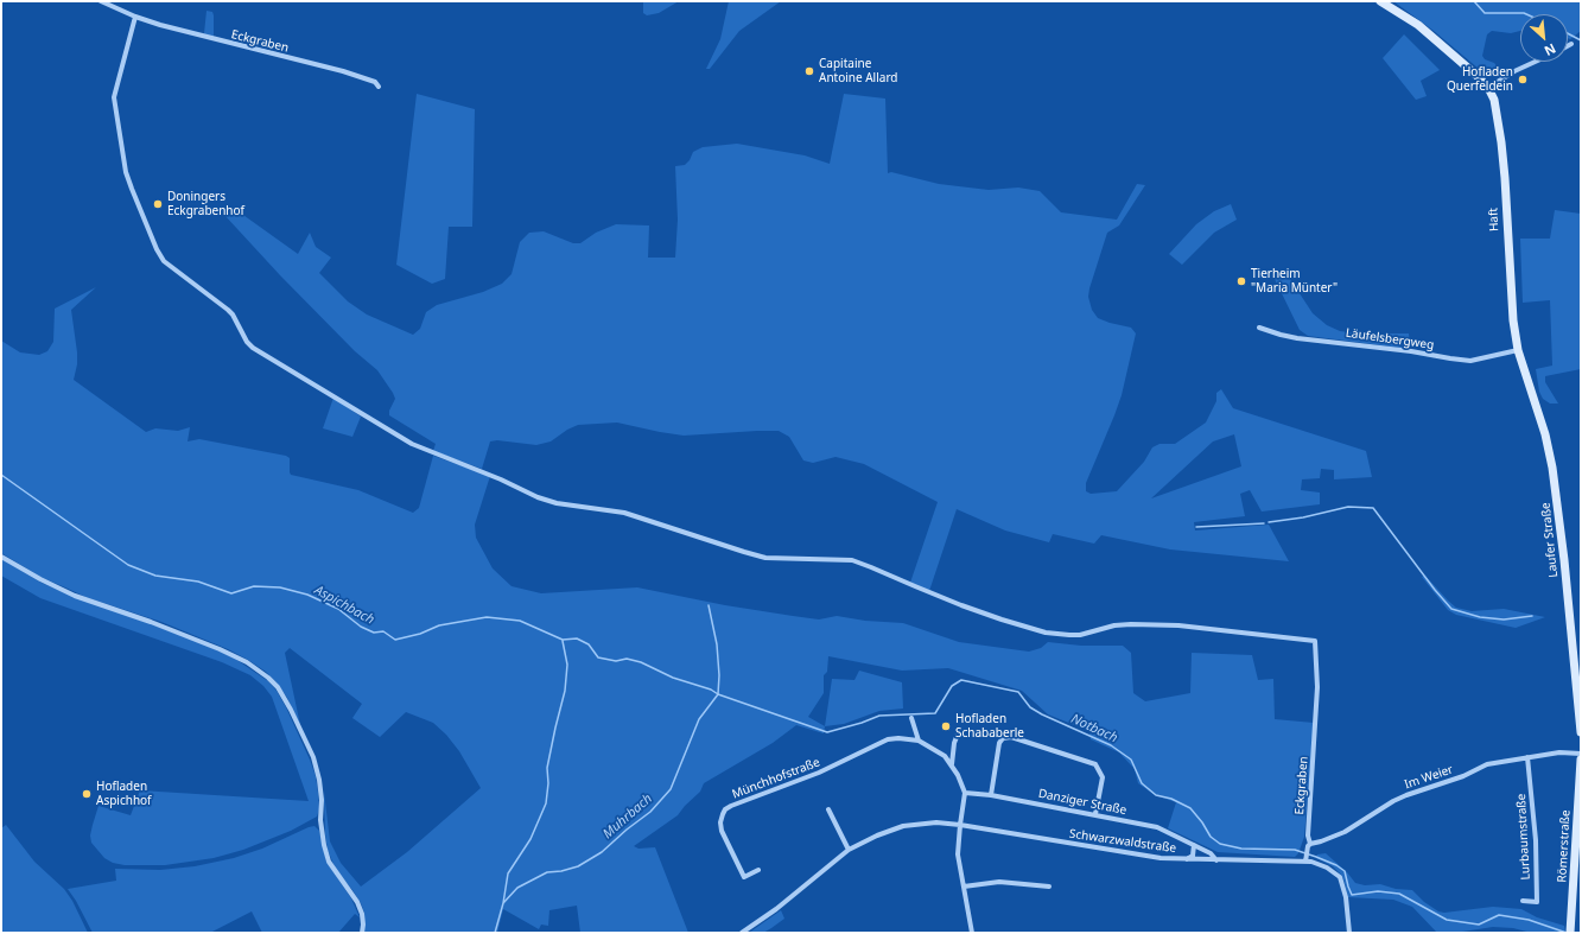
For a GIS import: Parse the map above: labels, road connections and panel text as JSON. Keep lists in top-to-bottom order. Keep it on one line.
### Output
{"streets":{"main road":["Haft","Laufer Straße","Römerstraße"],"street":["Eckgraben","Läufelsbergweg","Im Weier","Münchhofstraße","Danziger Straße","Lurbaumstraße","Schwarzwaldstraße"]},"crossings":[["Eckgraben","Im Weier"],["Haft","Läufelsbergweg"],["Haft","Laufer Straße"],["Läufelsbergweg","Laufer Straße"],["Im Weier","Lurbaumstraße"],["Münchhofstraße","Danziger Straße"],["Danziger Straße","Schwarzwaldstraße"]],"water":["Aspichbach","Notbach","Muhrbach"],"places":["Capitaine Antoine Allard","Hofladen Querfeldein","Doningers Eckgrabenhof","Tierheim \"Maria Münter\"","Hofladen Schababerle","Hofladen Aspichhof"],"north":"bottom right"}
